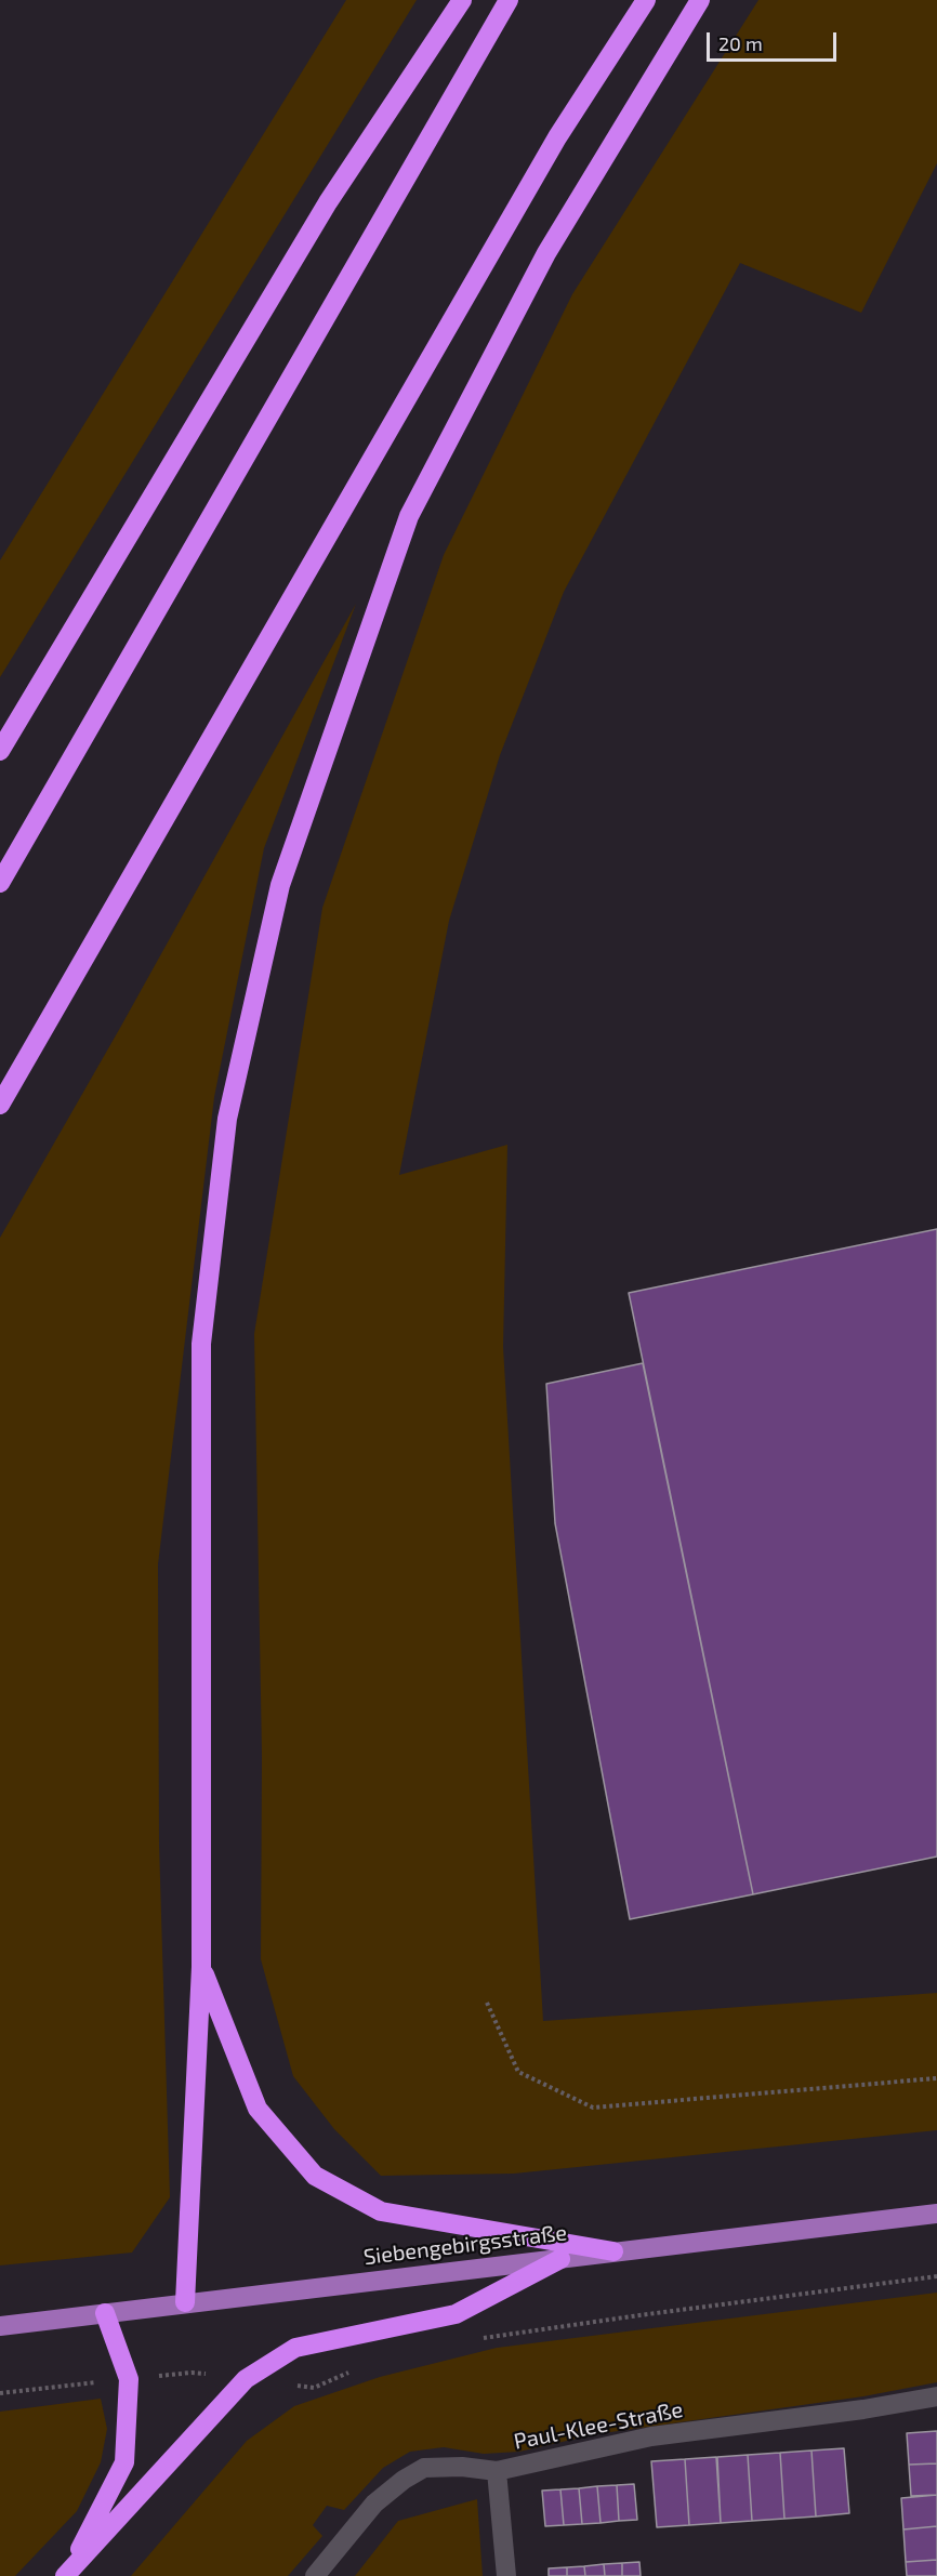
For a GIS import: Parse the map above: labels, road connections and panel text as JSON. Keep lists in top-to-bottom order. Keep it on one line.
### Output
{"streets":{"main road":["Siebengebirgsstraße"],"street":["Paul-Klee-Straße"]},"scale_bar":"20 m"}
